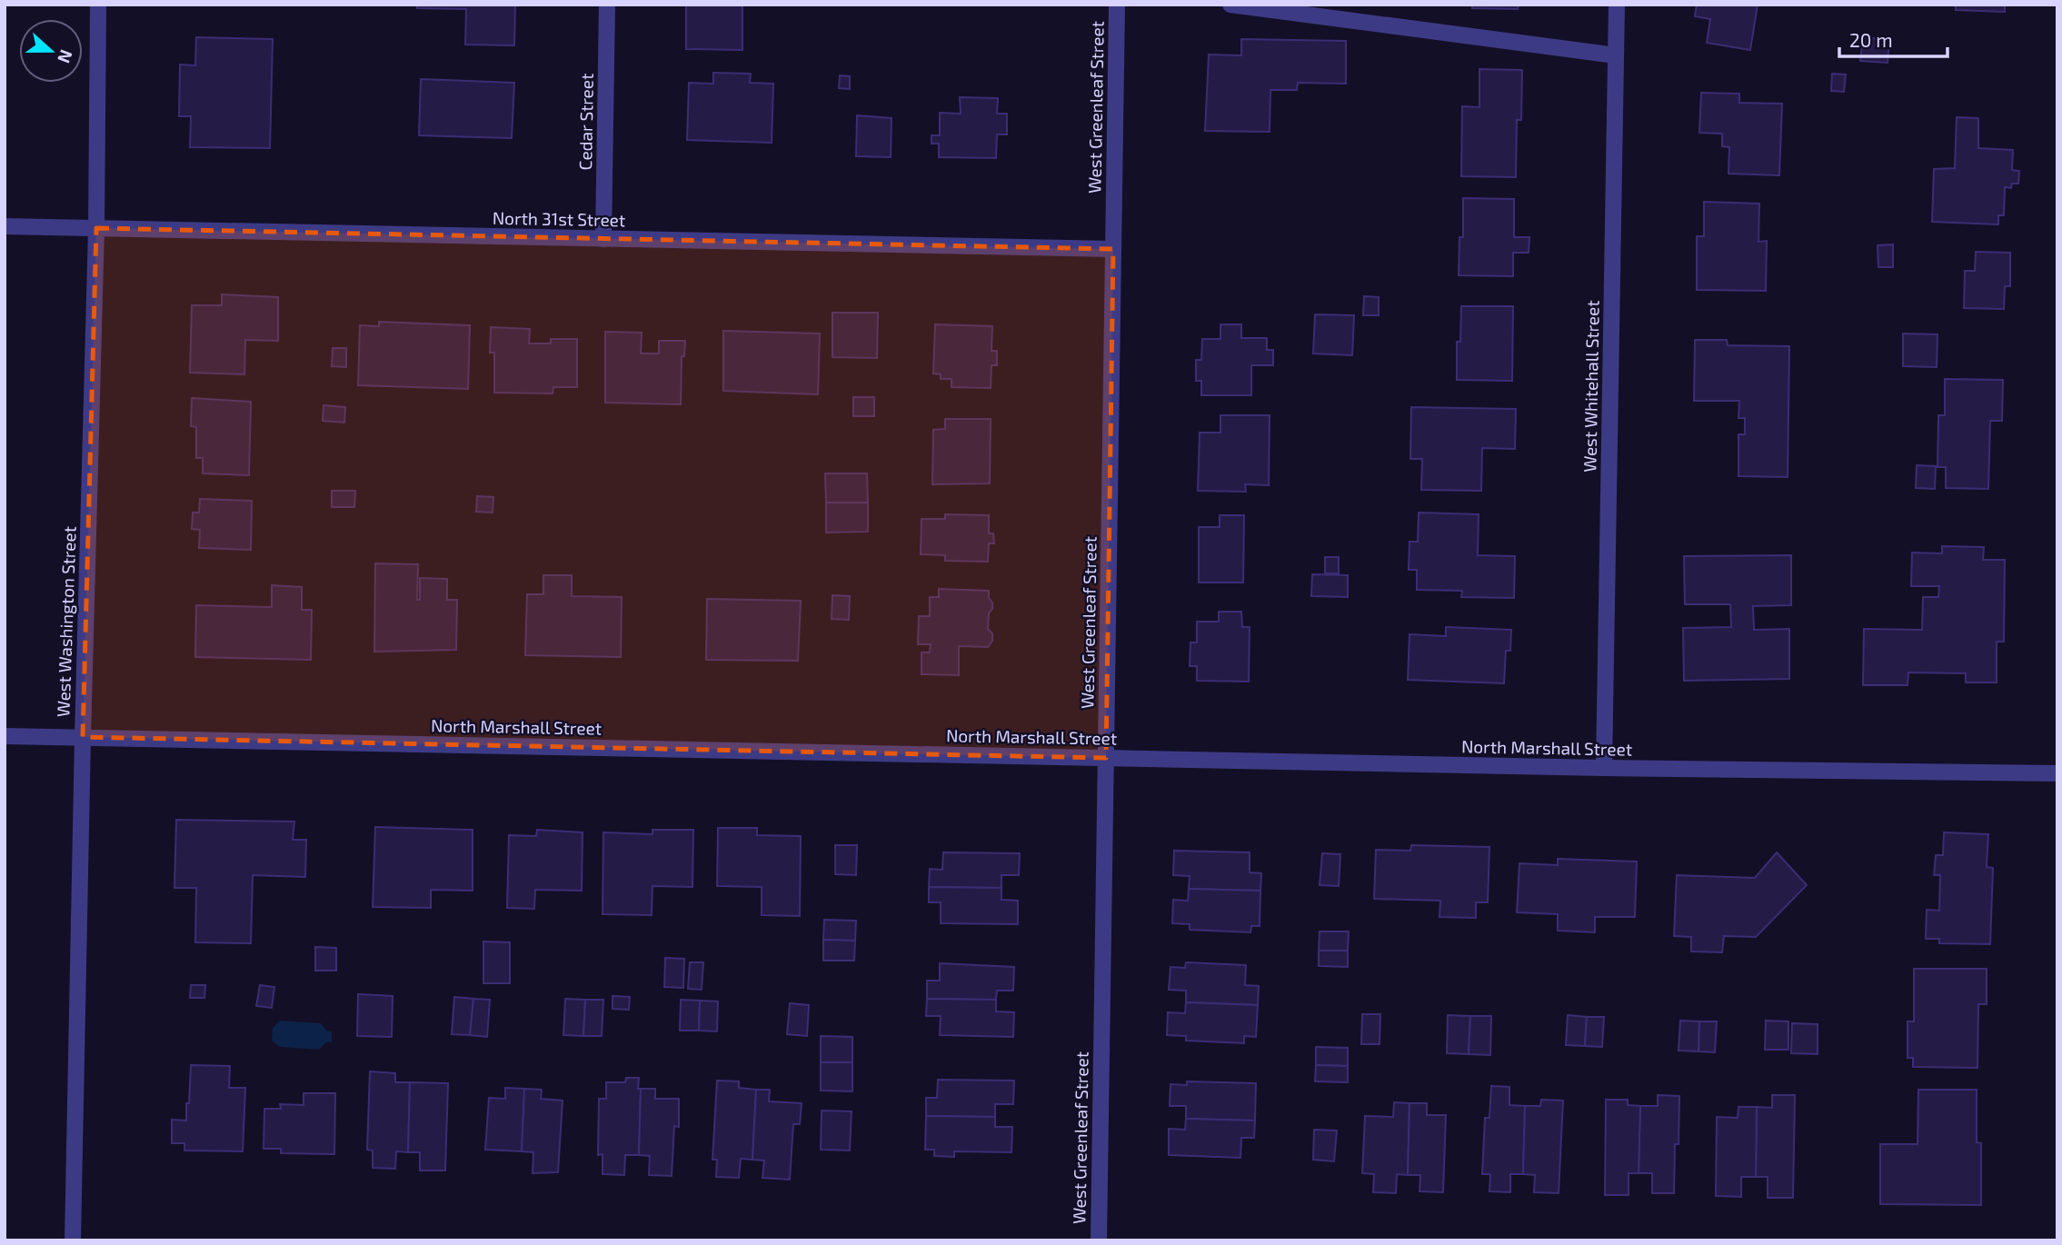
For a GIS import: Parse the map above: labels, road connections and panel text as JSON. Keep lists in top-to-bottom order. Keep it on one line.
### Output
{"streets":{"street":["West Greenleaf Street","Cedar Street","North 31st Street","West Whitehall Street","West Washington Street","North Marshall Street"]},"crossings":[["West Greenleaf Street","North 31st Street"],["West Greenleaf Street","North Marshall Street"],["Cedar Street","North 31st Street"],["North 31st Street","West Washington Street"],["West Whitehall Street","North Marshall Street"],["West Washington Street","North Marshall Street"]],"scale_bar":"20 m","north":"right"}
